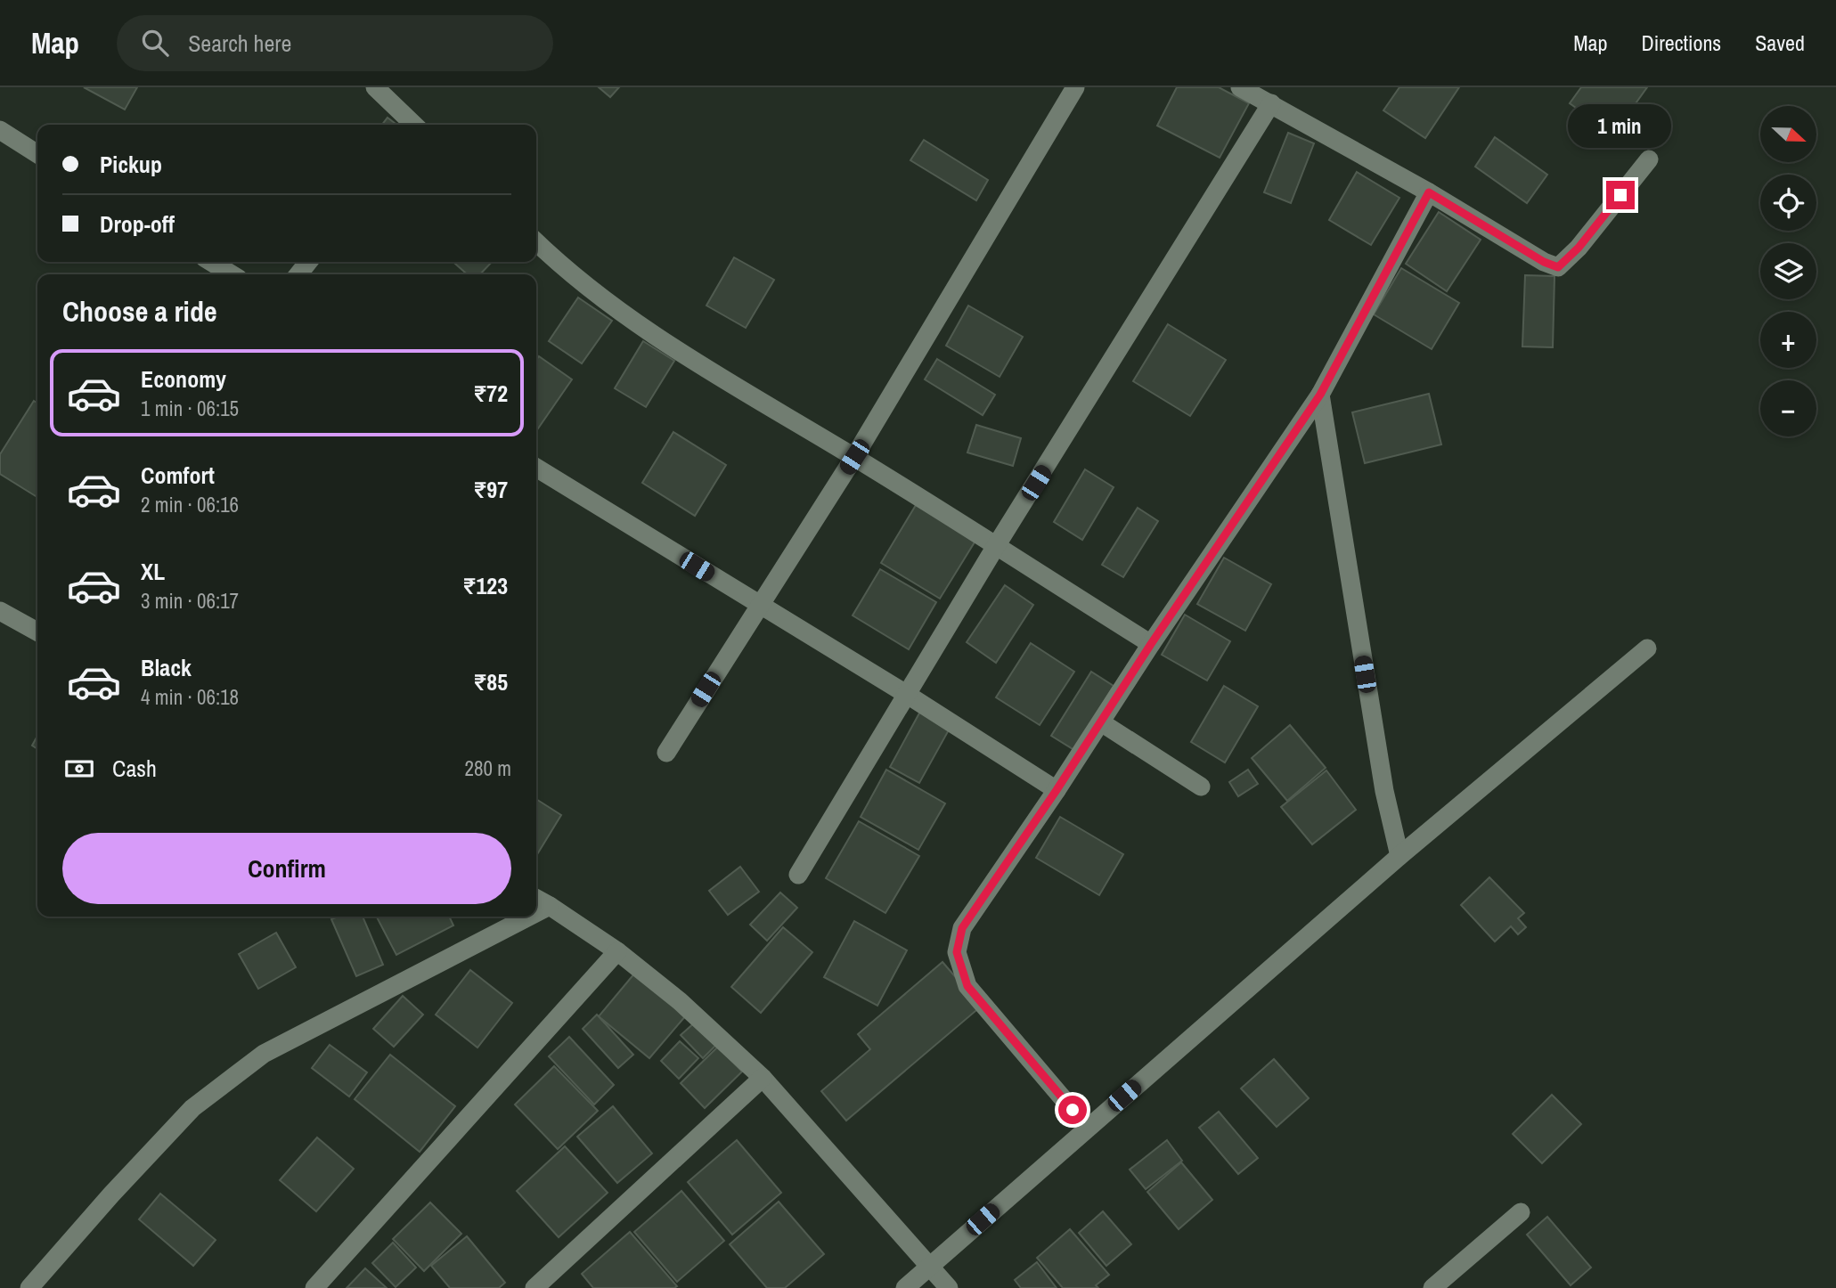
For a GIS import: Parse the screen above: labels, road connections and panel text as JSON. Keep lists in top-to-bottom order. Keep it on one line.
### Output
{"north":"right","page":{"header":"Map","search":"Search here","nav":["Map","Directions","Saved"],"bubble":"1 min","map_buttons":["+","−"],"banner":["Pickup","Drop-off"],"heading":"Choose a ride","list":[{"name":"Economy","note":"1 min · 06:15","value":"₹72"},{"name":"Comfort","note":"2 min · 06:16","value":"₹97"},{"name":"XL","note":"3 min · 06:17","value":"₹123"},{"name":"Black","note":"4 min · 06:18","value":"₹85"}],"pay":["Cash","280 m"],"buttons":"Confirm"}}
